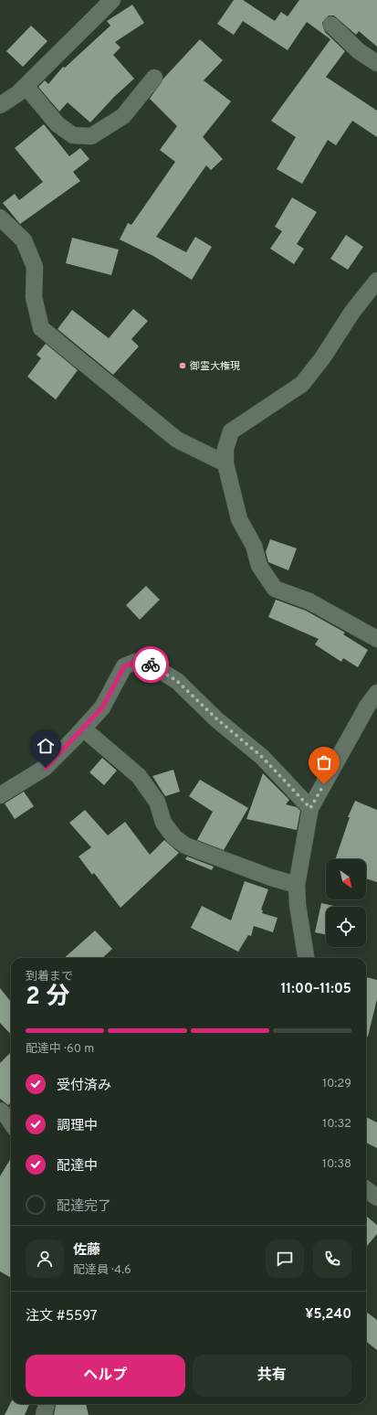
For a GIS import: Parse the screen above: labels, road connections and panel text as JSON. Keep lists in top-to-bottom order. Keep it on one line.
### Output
{"places":["御霊大権現"],"north":"bottom right","page":{"heading":["2 分","到着まで","11:00–11:05"],"panel":["佐藤","配達員 · 4.6","注文 #5597","¥5,240"],"bar":"配達中 · 60 m","list":[["受付済み","10:29"],["調理中","10:32"],["配達中","10:38"],"配達完了"],"buttons":["ヘルプ","共有"]}}
